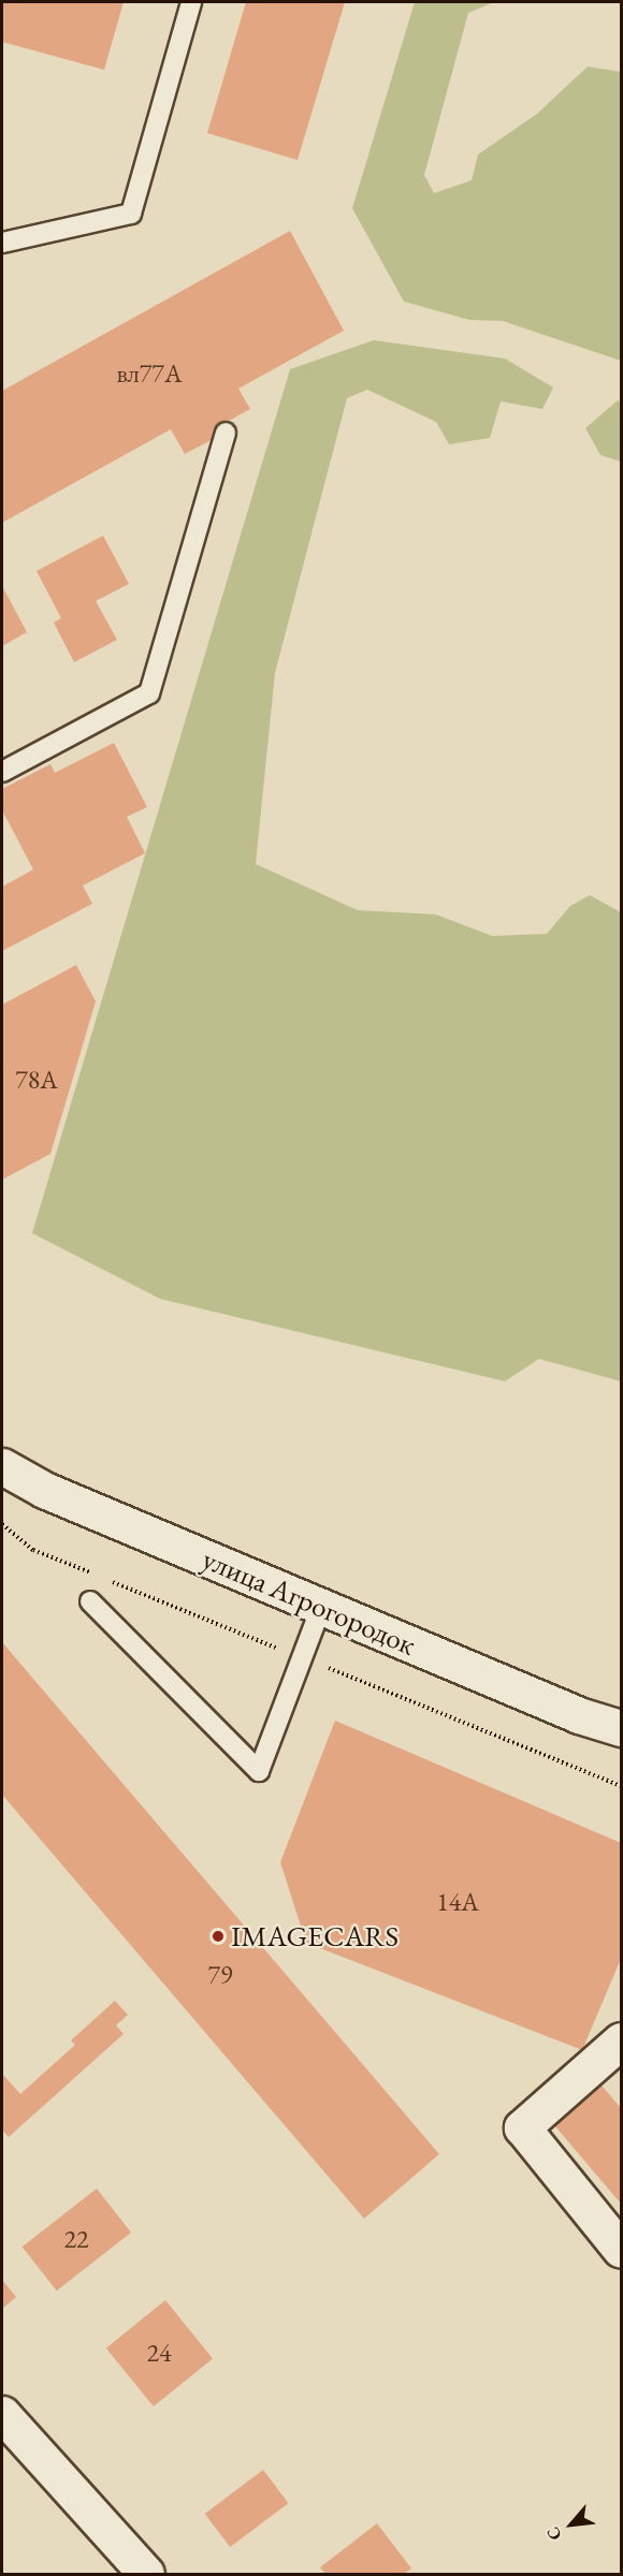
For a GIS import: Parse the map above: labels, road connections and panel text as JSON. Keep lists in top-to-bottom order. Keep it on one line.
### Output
{"streets":{"street":["улица Агрогородок"]},"places":["IMAGECARS"],"house_numbers":["вл77А","78А","14А","79","22","24"],"north":"bottom left"}
